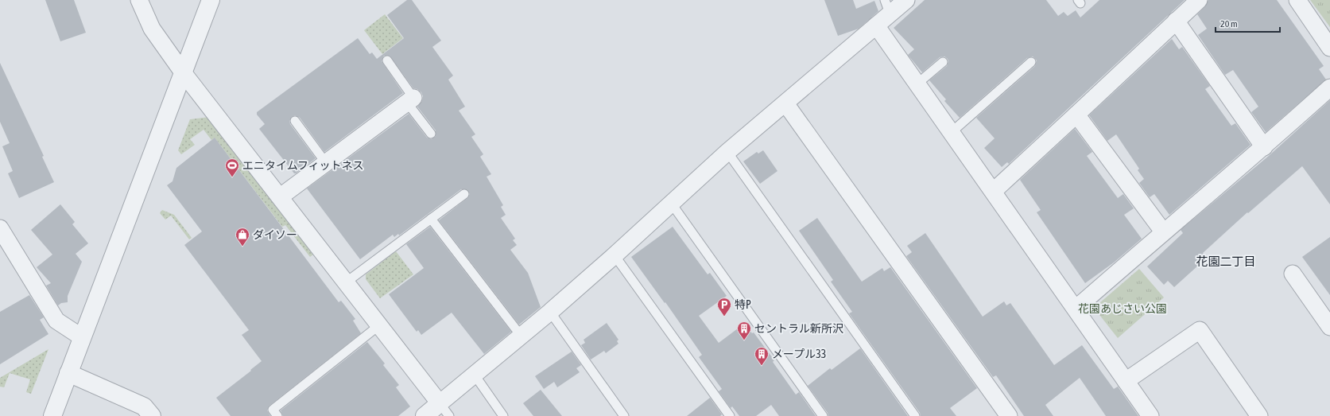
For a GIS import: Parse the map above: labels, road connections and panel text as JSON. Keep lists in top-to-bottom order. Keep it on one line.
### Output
{"districts":["花園二丁目"],"parks":["花園あじさい公園"],"places":{"sports":["エニタイムフィットネス"],"shop":["ダイソー"],"parking":["特P"],"building":["セントラル新所沢","メープル33"]},"scale_bar":"20 m"}
